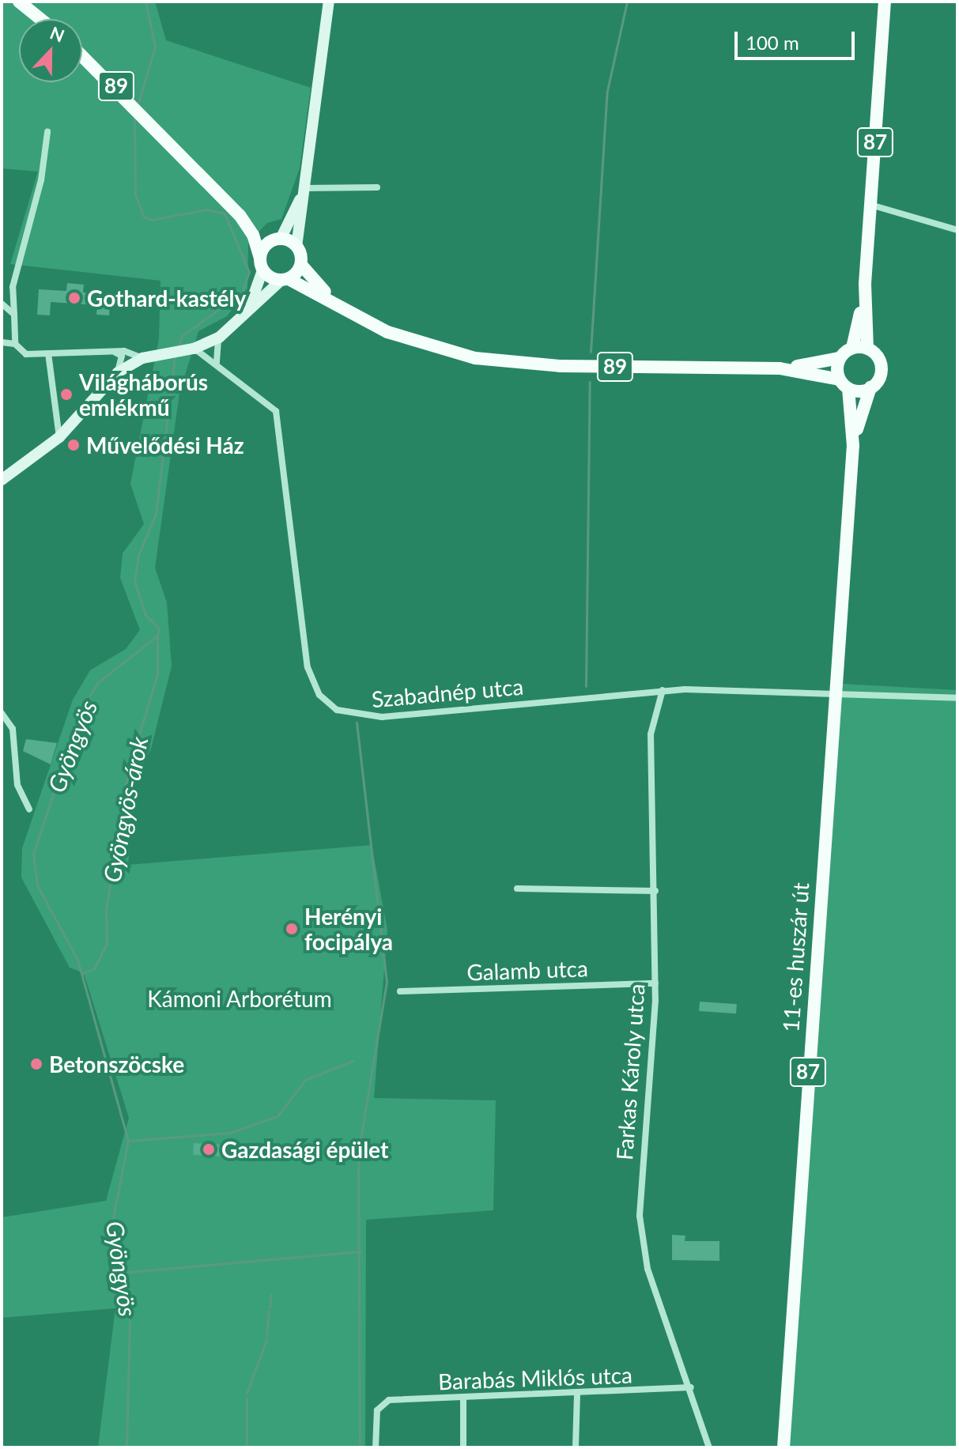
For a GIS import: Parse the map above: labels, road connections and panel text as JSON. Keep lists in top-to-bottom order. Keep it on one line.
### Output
{"streets":{"main road":["89","87","11-es huszár út"],"street":["Szabadnép utca","Galamb utca","Farkas Károly utca","Barabás Miklós utca"]},"crossings":[["89","87"],["87","Szabadnép utca"],["87","11-es huszár út"],["Szabadnép utca","11-es huszár út"],["Szabadnép utca","Farkas Károly utca"],["Galamb utca","Farkas Károly utca"],["Farkas Károly utca","Barabás Miklós utca"]],"water":["Gyöngyös","Gyöngyös-árok"],"parks":["Kámoni Arborétum"],"places":["Gothard-kastély","Világháborús emlékmű","Művelődési Ház","Herényi focipálya","Betonszöcske","Gazdasági épület"],"scale_bar":"100 m","north":"top"}
